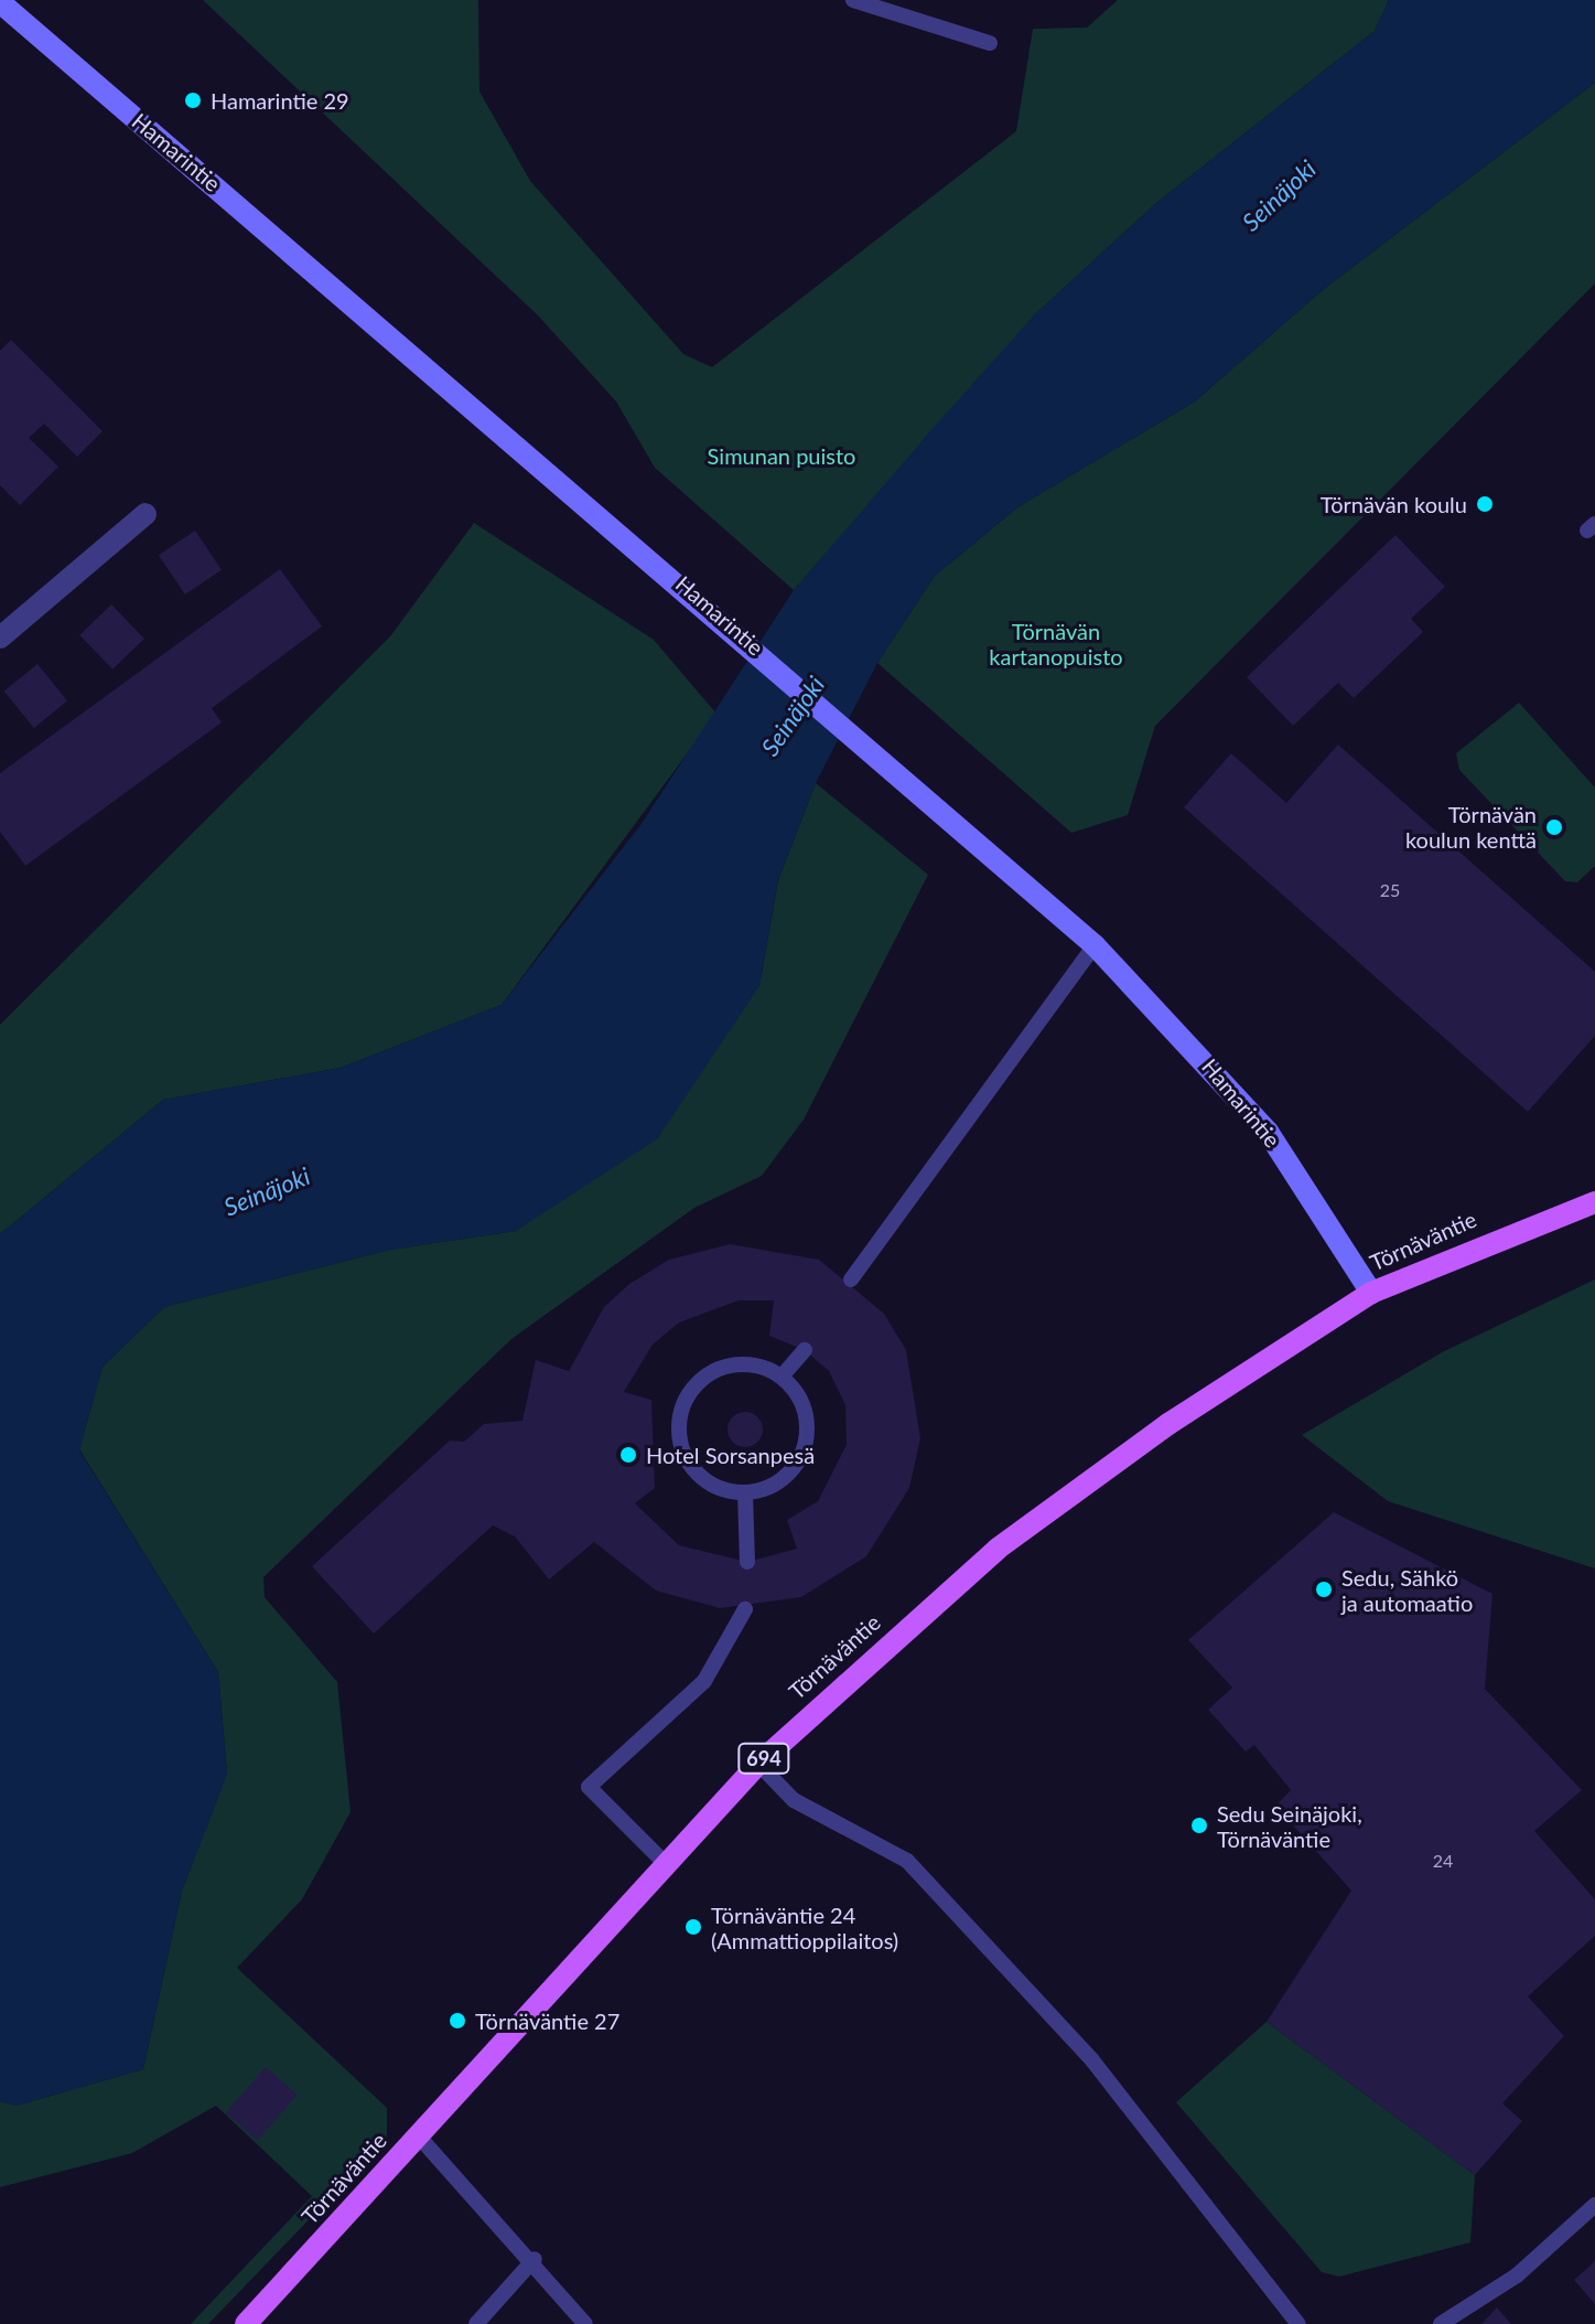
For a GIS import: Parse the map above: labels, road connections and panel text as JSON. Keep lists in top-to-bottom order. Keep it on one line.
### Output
{"streets":{"main road":["Hamarintie","Törnäväntie","694"]},"crossings":[["Hamarintie","Törnäväntie"]],"water":["Seinäjoki"],"parks":["Simunan puisto","Törnävän kartanopuisto"],"places":["Hamarintie 29","Törnävän koulu","Törnävän koulun kenttä","Hotel Sorsanpesä","Sedu, Sähkö ja automaatio","Sedu Seinäjoki, Törnäväntie","Törnäväntie 24 (Ammattioppilaitos)","Törnäväntie 27"],"house_numbers":["25","24"]}
